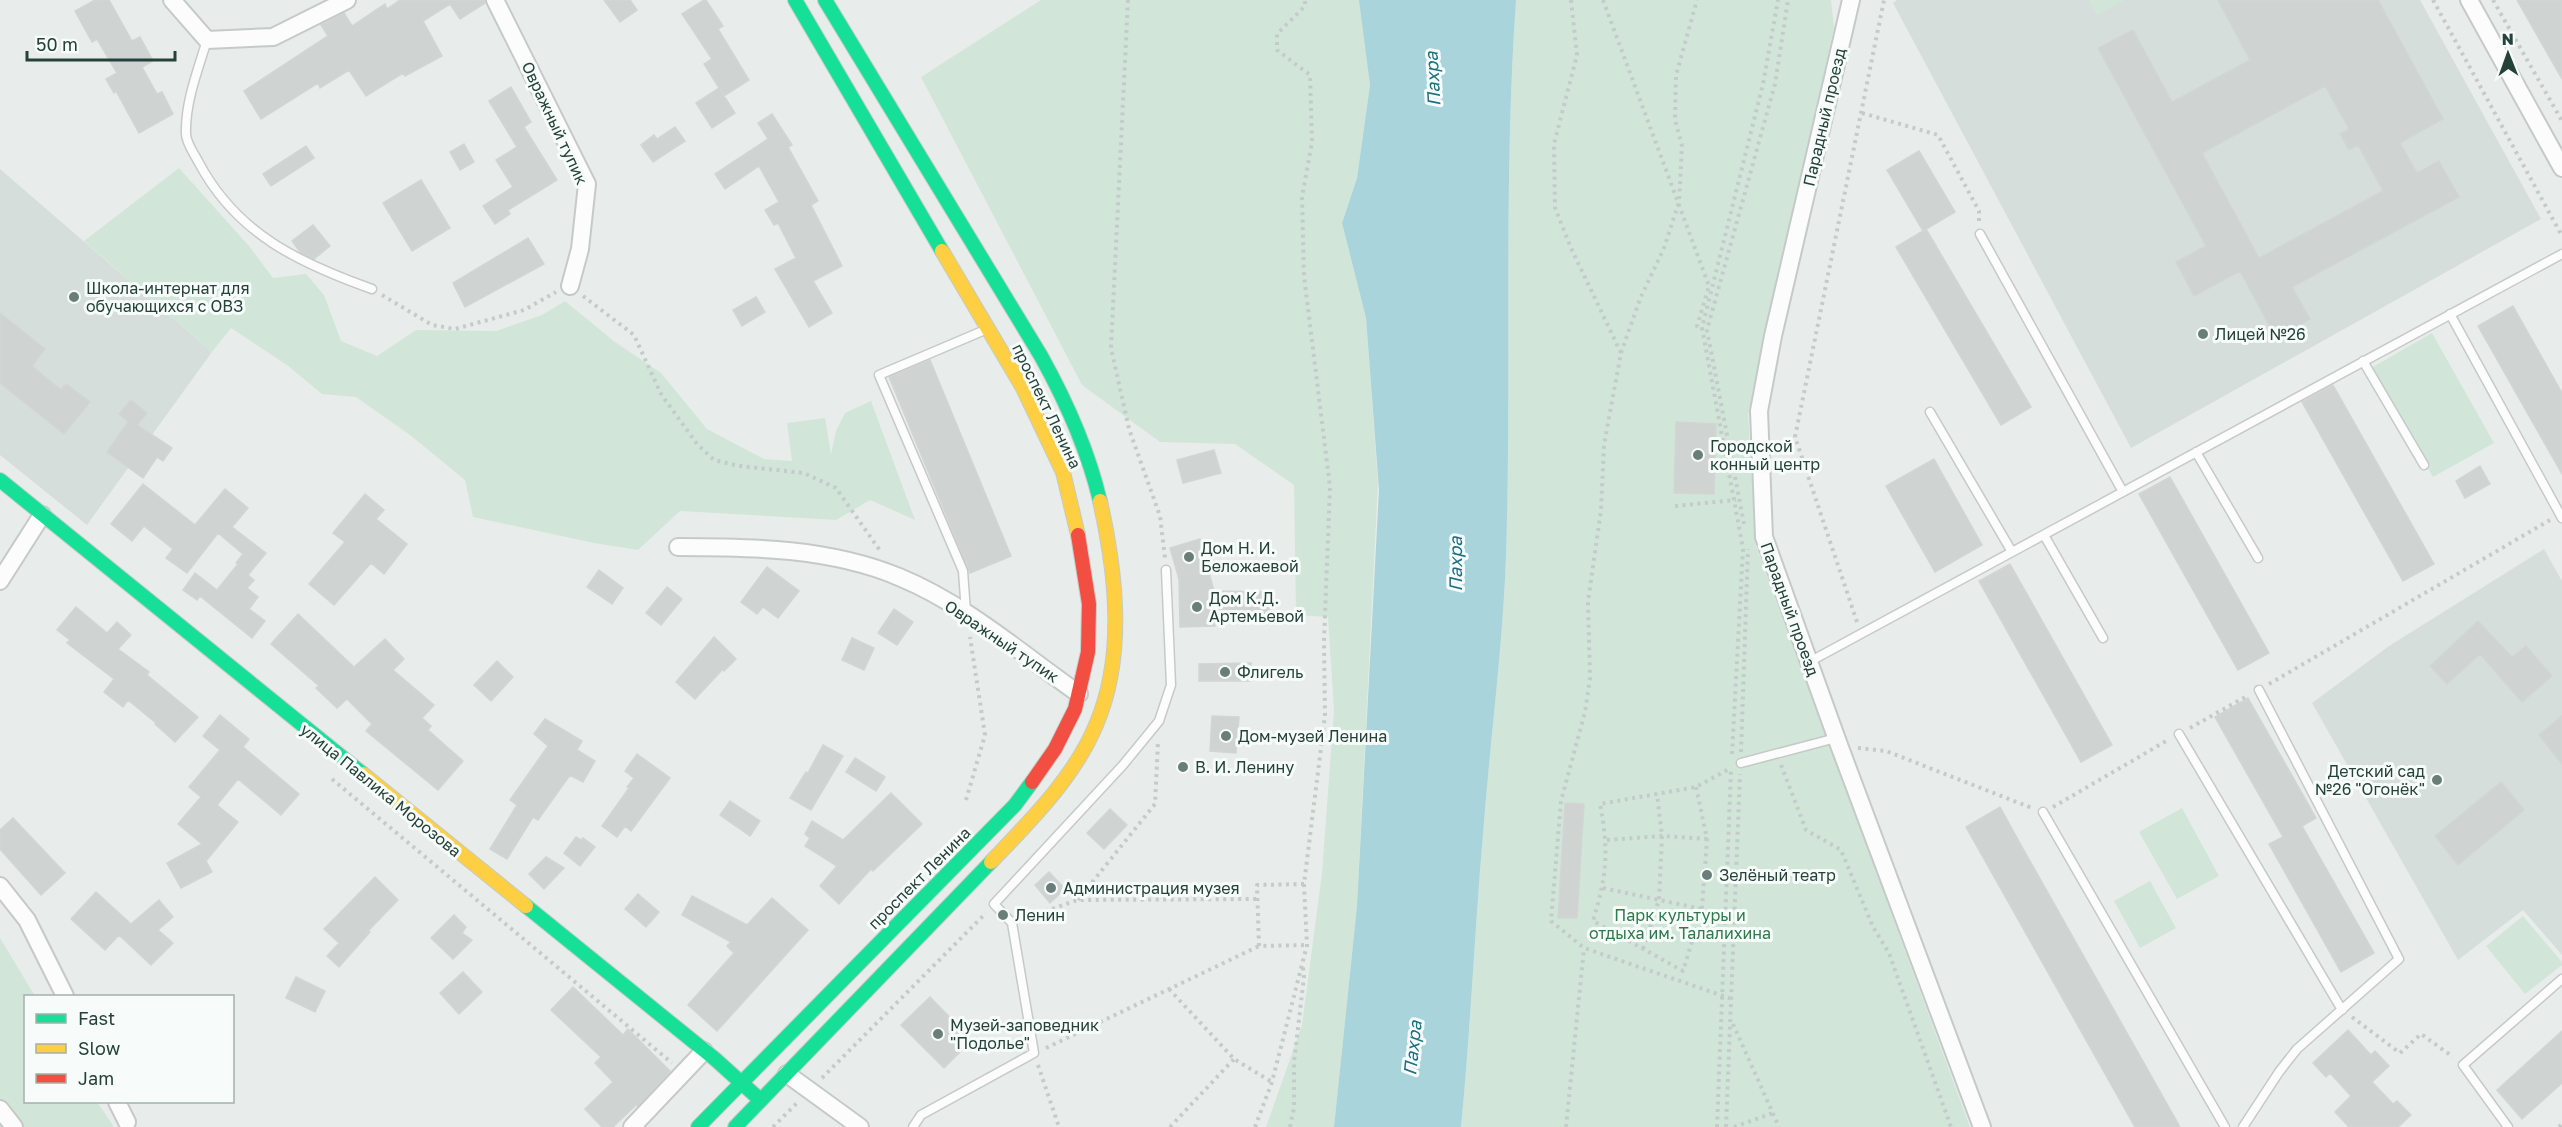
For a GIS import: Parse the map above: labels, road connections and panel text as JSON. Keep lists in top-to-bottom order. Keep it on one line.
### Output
{"streets":{"main road":["проспект Ленина","улица Павлика Морозова"],"street":["Парадный проезд","Овражный тупик"]},"crossings":[["Овражный тупик","проспект Ленина"],["проспект Ленина","улица Павлика Морозова"]],"water":["Пахра"],"parks":["Парк культуры и отдыха им. Талалихина"],"places":["Школа-интернат для обучающихся с ОВЗ","Лицей №26","Городской конный центр","Дом Н. И. Беложаевой","Дом К.Д. Артемьевой","Флигель","Дом-музей Ленина","В. И. Ленину","Детский сад №26 \"Огонёк\"","Зелёный театр","Администрация музея","Ленин","Музей-заповедник \"Подолье\""],"legend":["Fast","Slow","Jam"],"scale_bar":"50 m","north":"top"}
